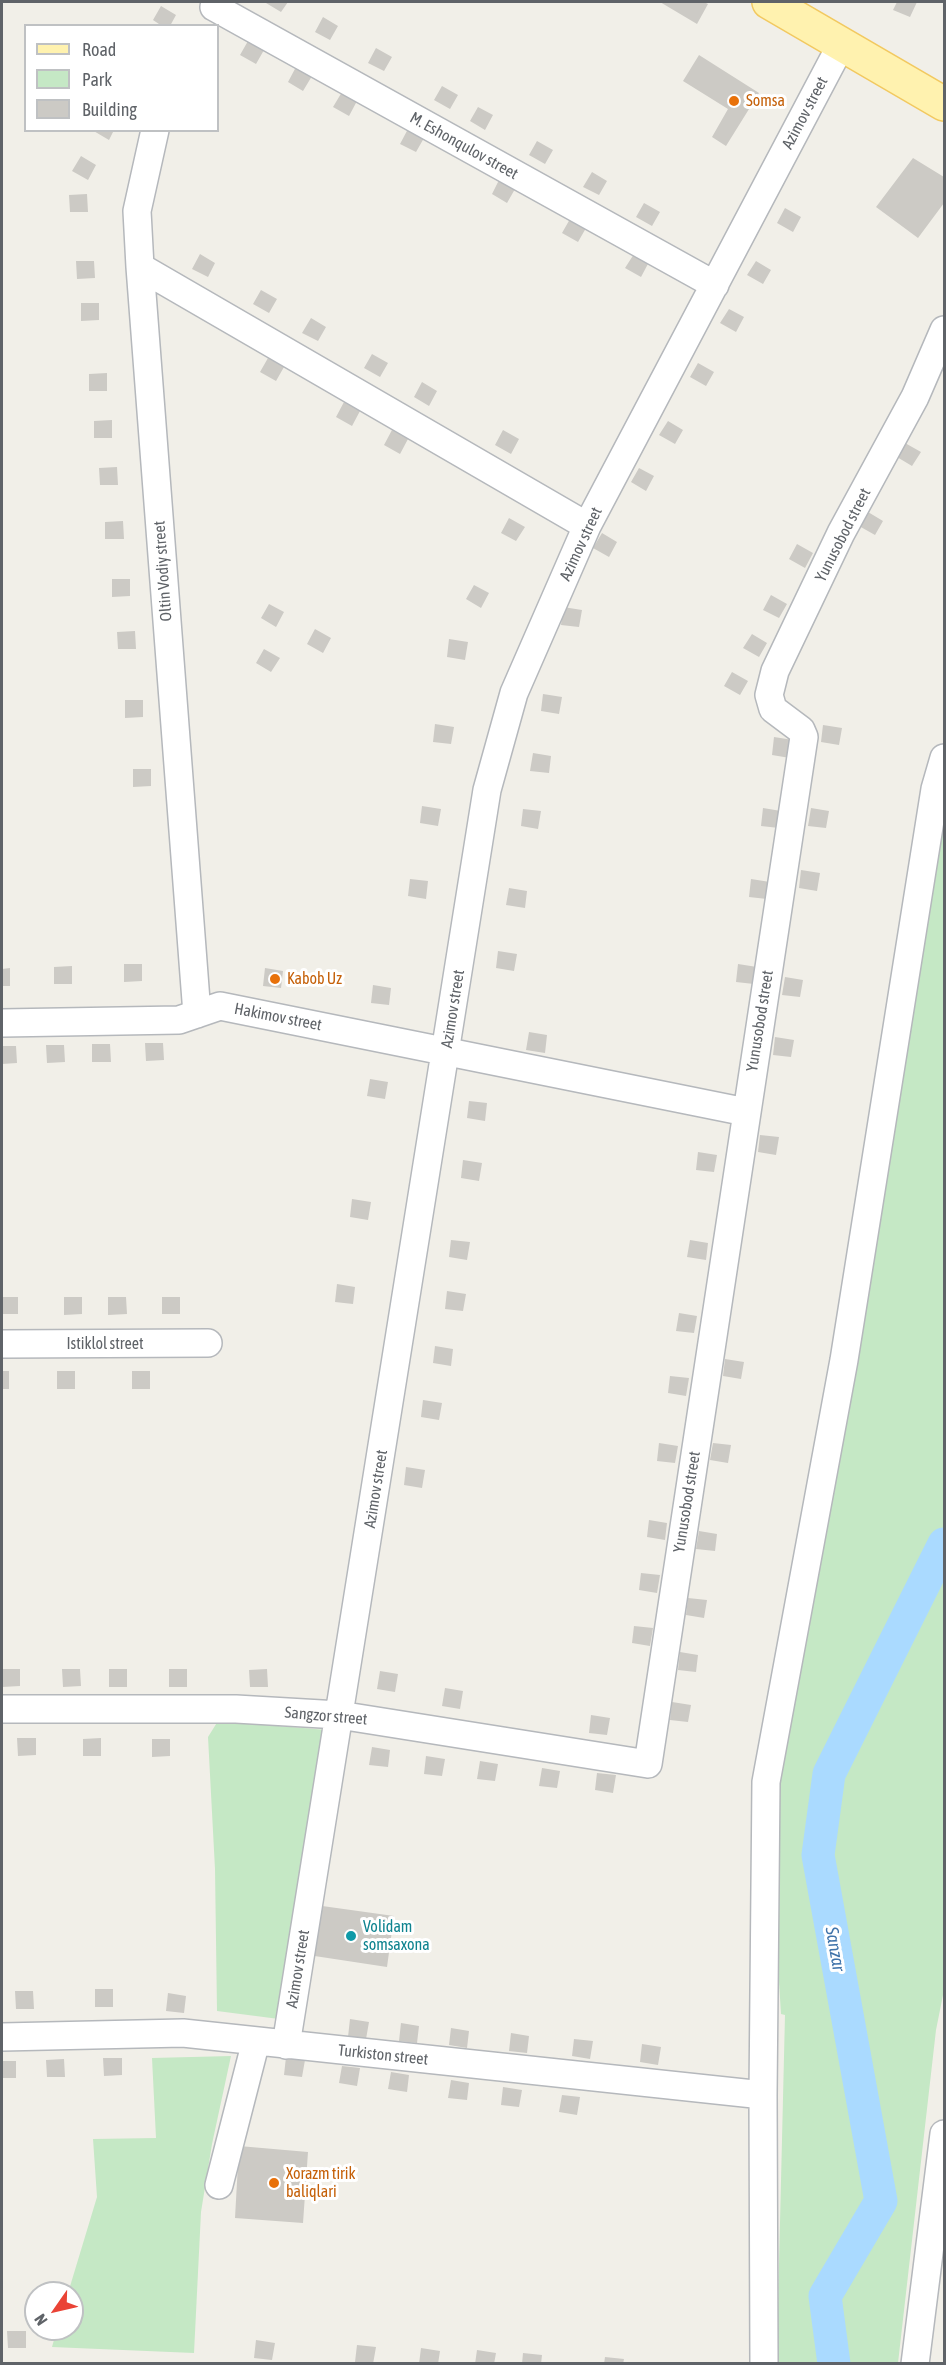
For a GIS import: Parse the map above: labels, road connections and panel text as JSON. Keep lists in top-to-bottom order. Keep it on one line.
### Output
{"streets":{"street":["Azimov street","M. Eshonqulov street","Yunusobod street","Oltin Vodiy street","Hakimov street","Istiklol street","Sangzor street","Turkiston street"]},"crossings":[["Azimov street","M. Eshonqulov street"],["Azimov street","Hakimov street"],["Azimov street","Sangzor street"],["Azimov street","Turkiston street"],["Yunusobod street","Hakimov street"],["Yunusobod street","Sangzor street"],["Oltin Vodiy street","Hakimov street"]],"water":["Sanzar"],"places":["Somsa","Kabob Uz","Volidam somsaxona","Xorazm tirik baliqlari"],"legend":["Road","Park","Building"],"north":"bottom left"}
